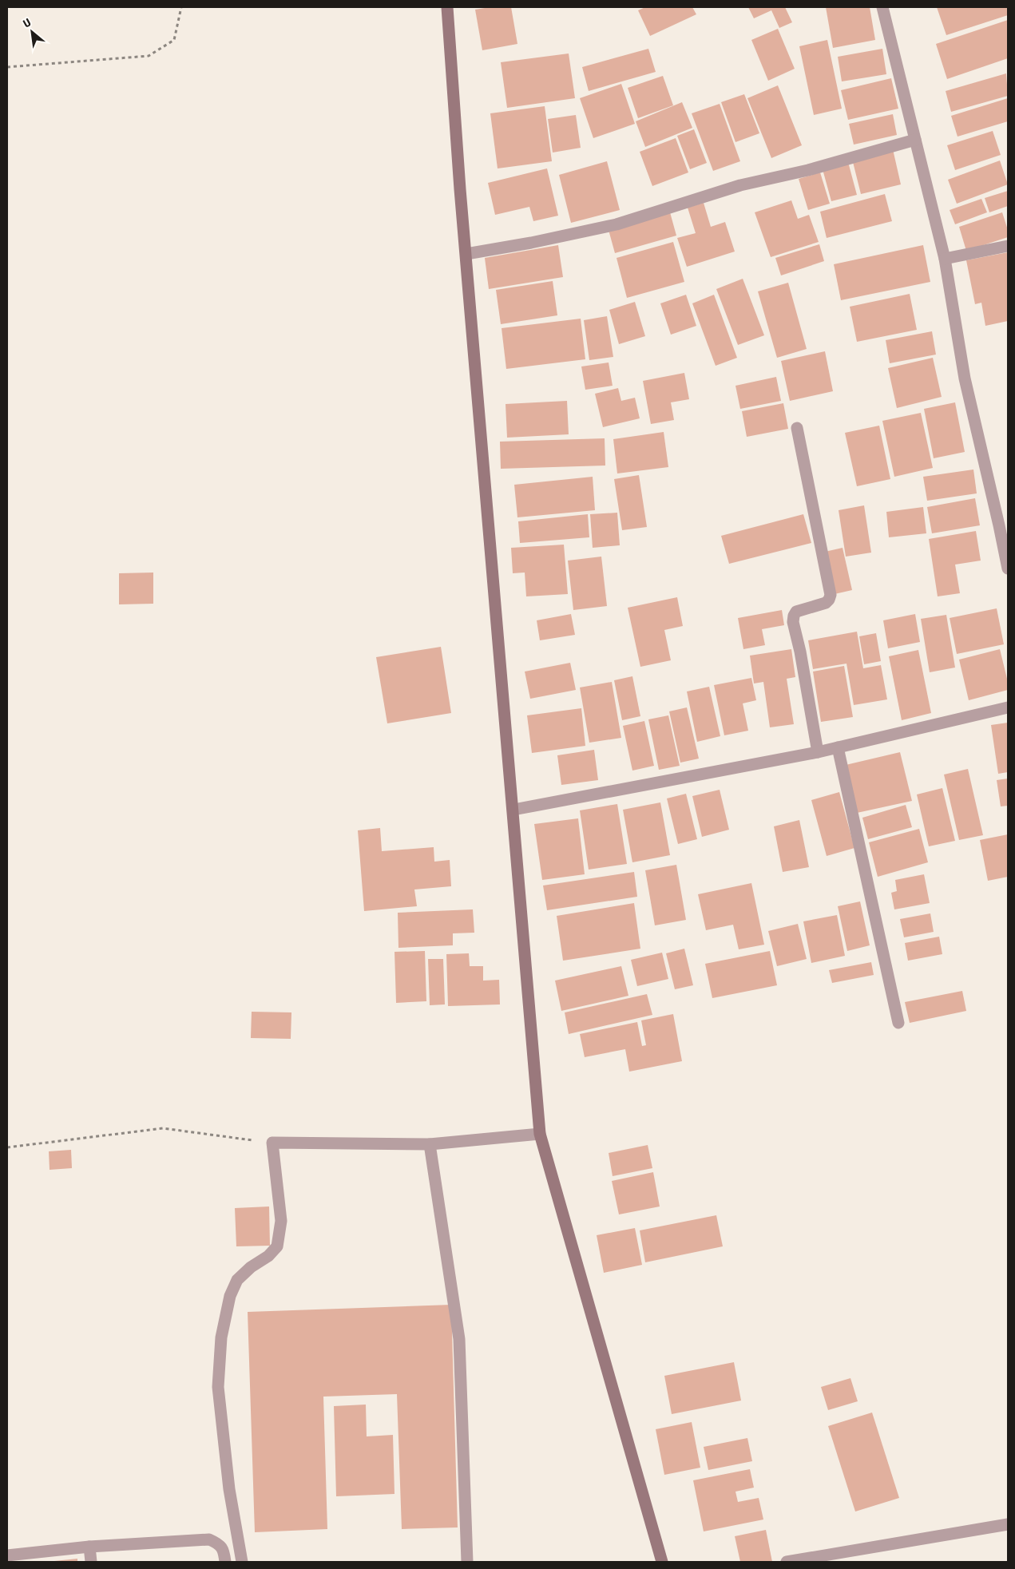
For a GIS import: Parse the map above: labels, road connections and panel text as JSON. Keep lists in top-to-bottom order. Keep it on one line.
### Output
{"north":"top left"}
